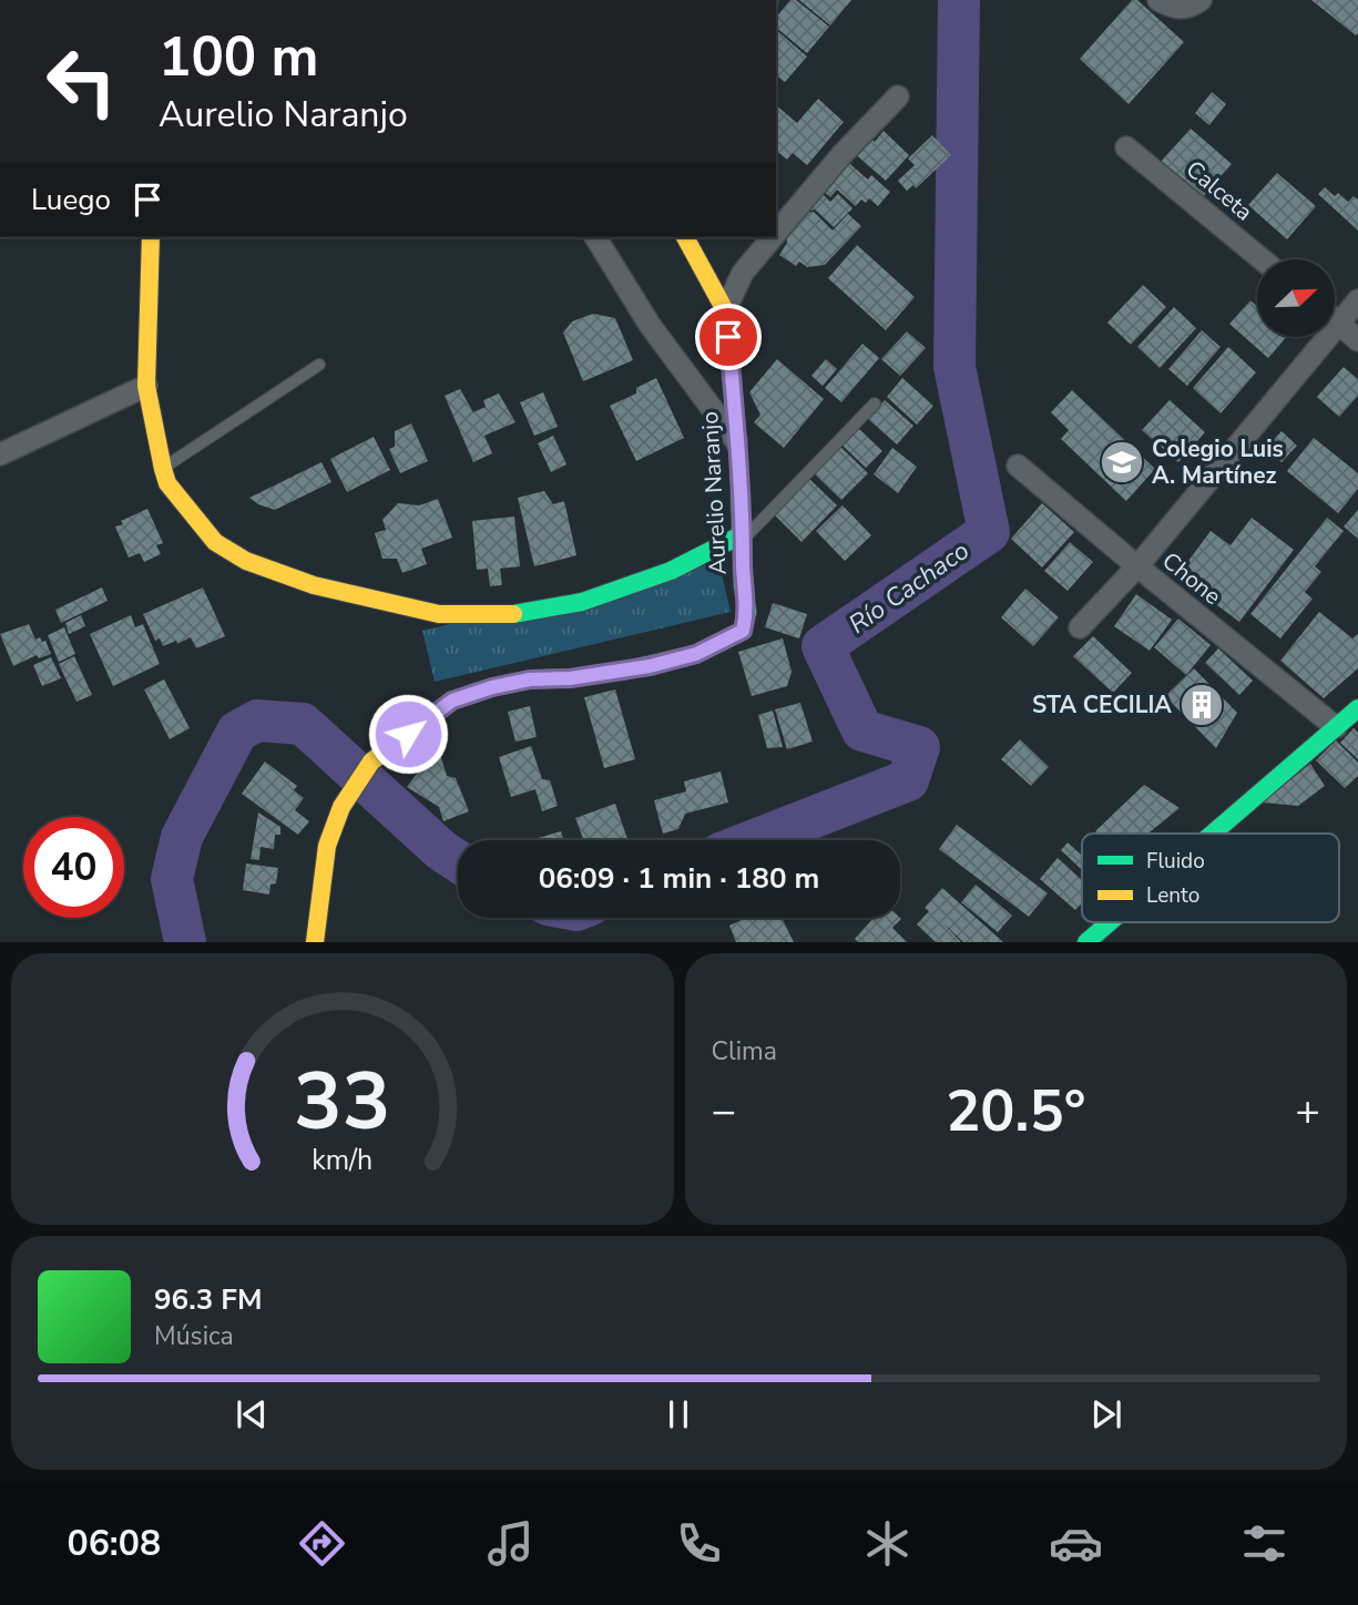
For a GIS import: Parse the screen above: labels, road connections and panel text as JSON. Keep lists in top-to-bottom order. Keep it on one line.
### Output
{"streets":{"street":["Calceta","Aurelio Naranjo","Chone"]},"water":["Río Cachaco"],"places":{"school or university":["Colegio Luis A. Martínez"],"building":["STA CECILIA"]},"legend":["Fluido","Lento"],"north":"top right","page":{"turn":["100 m","Aurelio Naranjo"],"then":"Luego","limit":"40","trip":"06:09 · 1 min · 180 m","tile":"Clima","heat":["−","20.5°","+"],"song":["96.3 FM","Música"],"tabs":"06:08","gauge":["33","km/h"]}}
